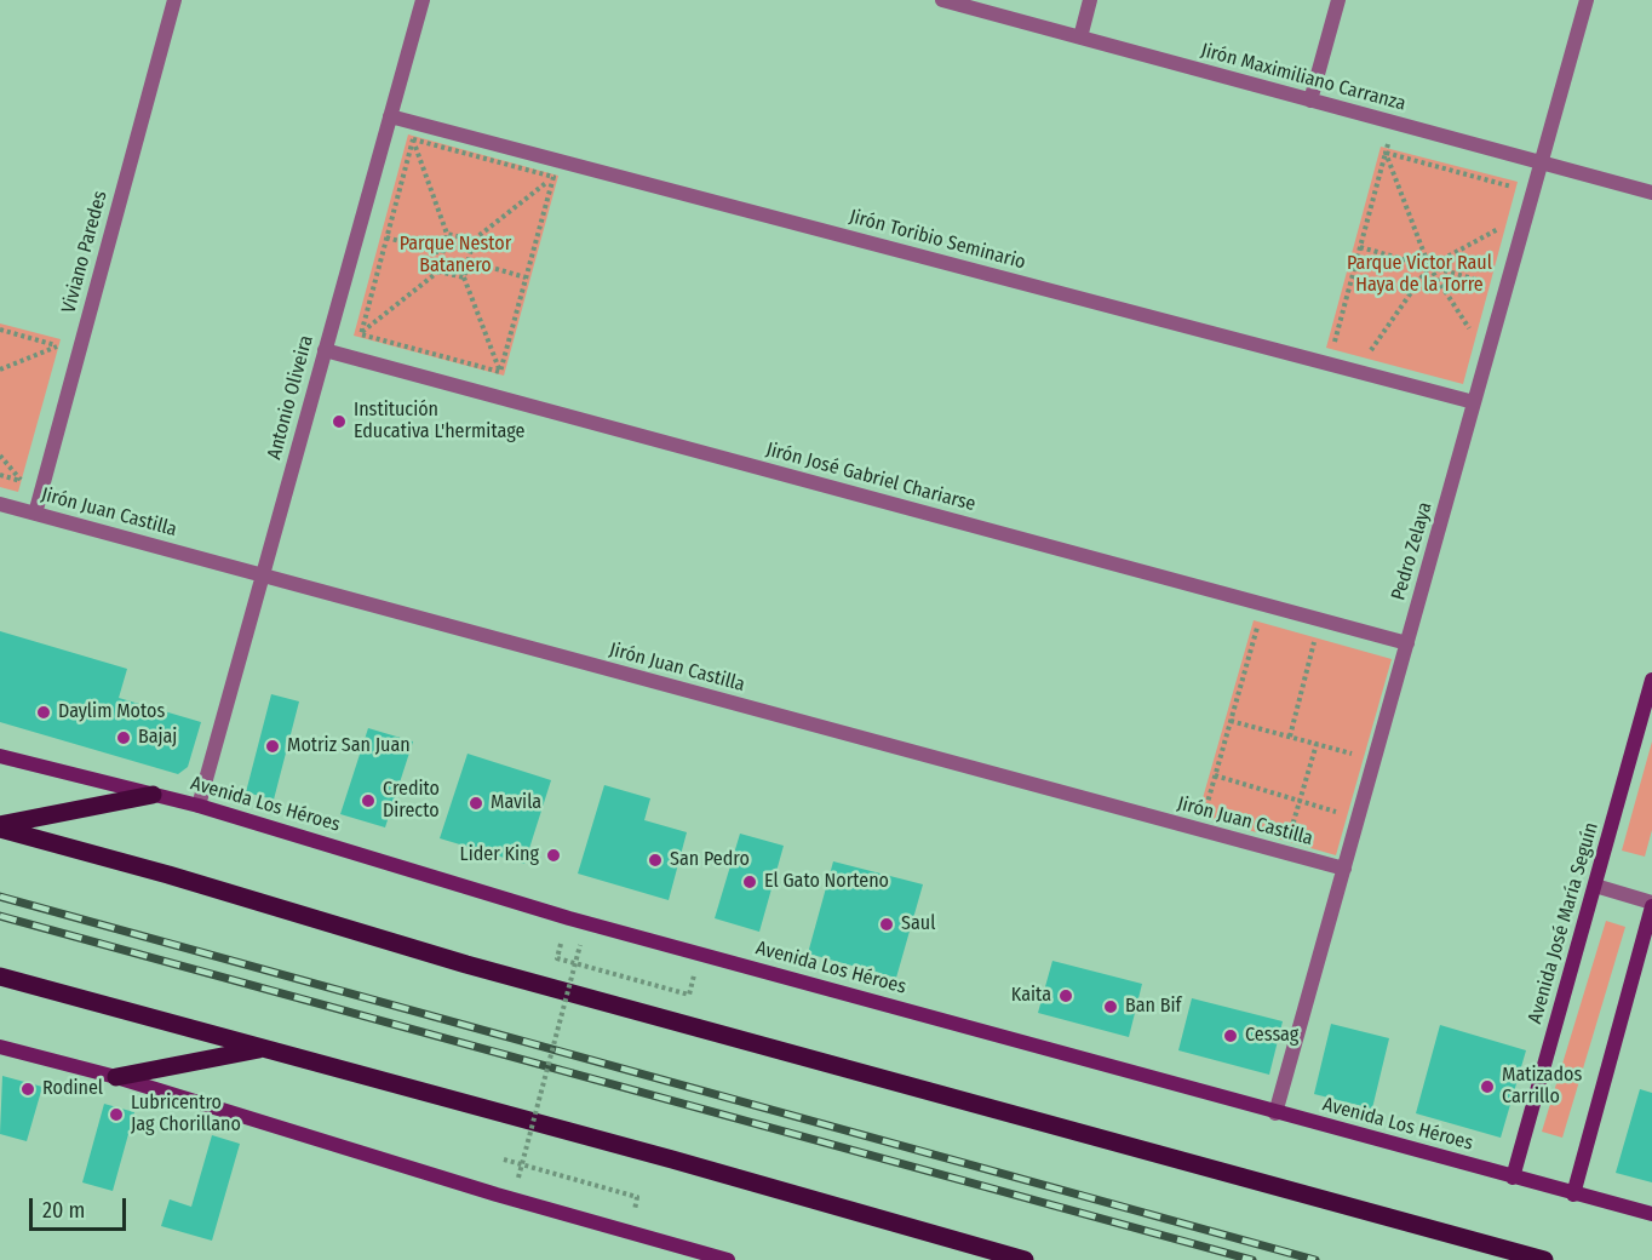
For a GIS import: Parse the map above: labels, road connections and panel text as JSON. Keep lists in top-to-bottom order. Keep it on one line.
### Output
{"streets":{"street":["Jirón Maximiliano Carranza","Jirón Toribio Seminario","Viviano Paredes","Antonio Oliveira","Jirón José Gabriel Chariarse","Jirón Juan Castilla","Pedro Zelaya","Avenida Los Héroes","Avenida José María Seguín"]},"crossings":[["Jirón Maximiliano Carranza","Pedro Zelaya"],["Jirón Toribio Seminario","Antonio Oliveira"],["Jirón Toribio Seminario","Pedro Zelaya"],["Viviano Paredes","Jirón Juan Castilla"],["Antonio Oliveira","Jirón José Gabriel Chariarse"],["Antonio Oliveira","Jirón Juan Castilla"],["Antonio Oliveira","Avenida Los Héroes"],["Jirón José Gabriel Chariarse","Pedro Zelaya"],["Jirón Juan Castilla","Pedro Zelaya"],["Pedro Zelaya","Avenida Los Héroes"],["Avenida Los Héroes","Avenida José María Seguín"]],"parks":["Parque Nestor Batanero","Parque Victor Raul Haya de la Torre"],"places":["Institución Educativa L'hermitage","Daylim Motos","Bajaj","Motriz San Juan","Credito Directo","Mavila","Lider King","San Pedro","El Gato Norteno","Saul","Kaita","Ban Bif","Cessag","Matizados Carrillo","Rodinel","Lubricentro Jag Chorillano"],"scale_bar":"20 m"}
